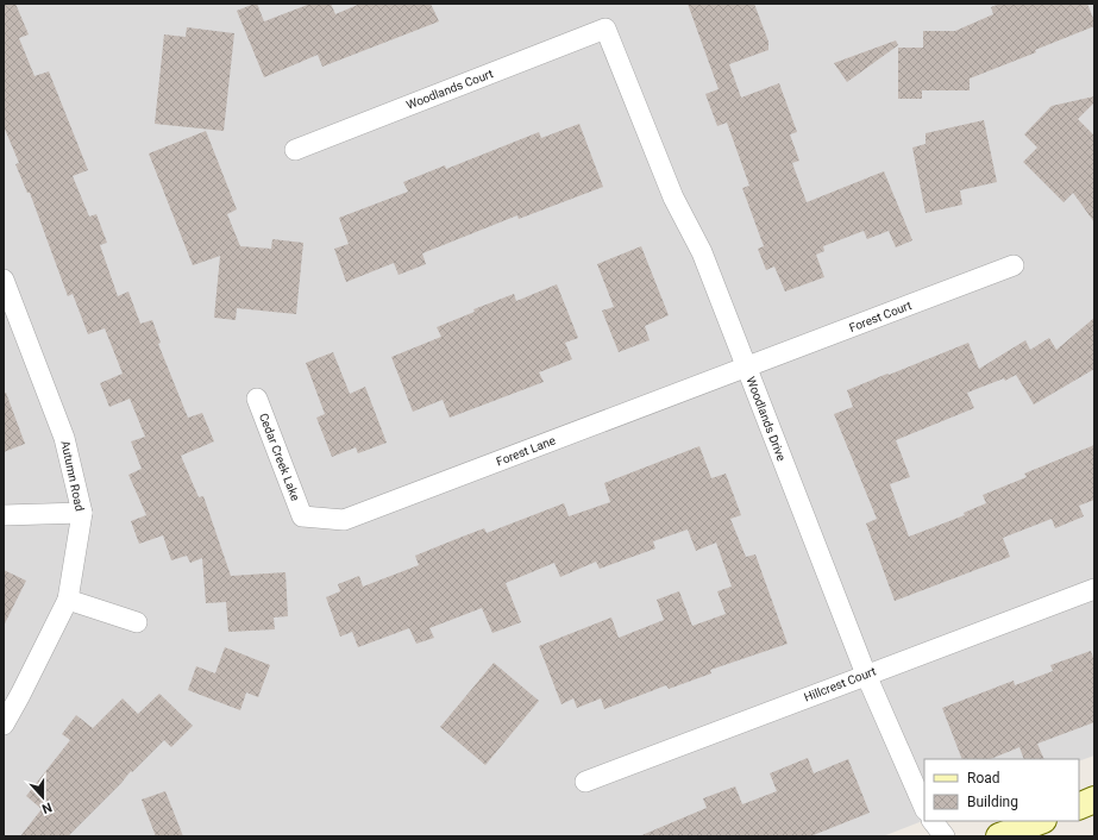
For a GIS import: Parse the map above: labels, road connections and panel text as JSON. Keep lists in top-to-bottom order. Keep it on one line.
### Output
{"streets":{"street":["Woodlands Court","Forest Court","Woodlands Drive","Forest Lane","Cedar Creek Lake","Autumn Road","Hillcrest Court"]},"crossings":[["Woodlands Court","Woodlands Drive"],["Forest Court","Woodlands Drive"],["Forest Court","Forest Lane"],["Woodlands Drive","Forest Lane"],["Woodlands Drive","Hillcrest Court"],["Forest Lane","Cedar Creek Lake"]],"legend":["Road","Building"],"north":"bottom"}
